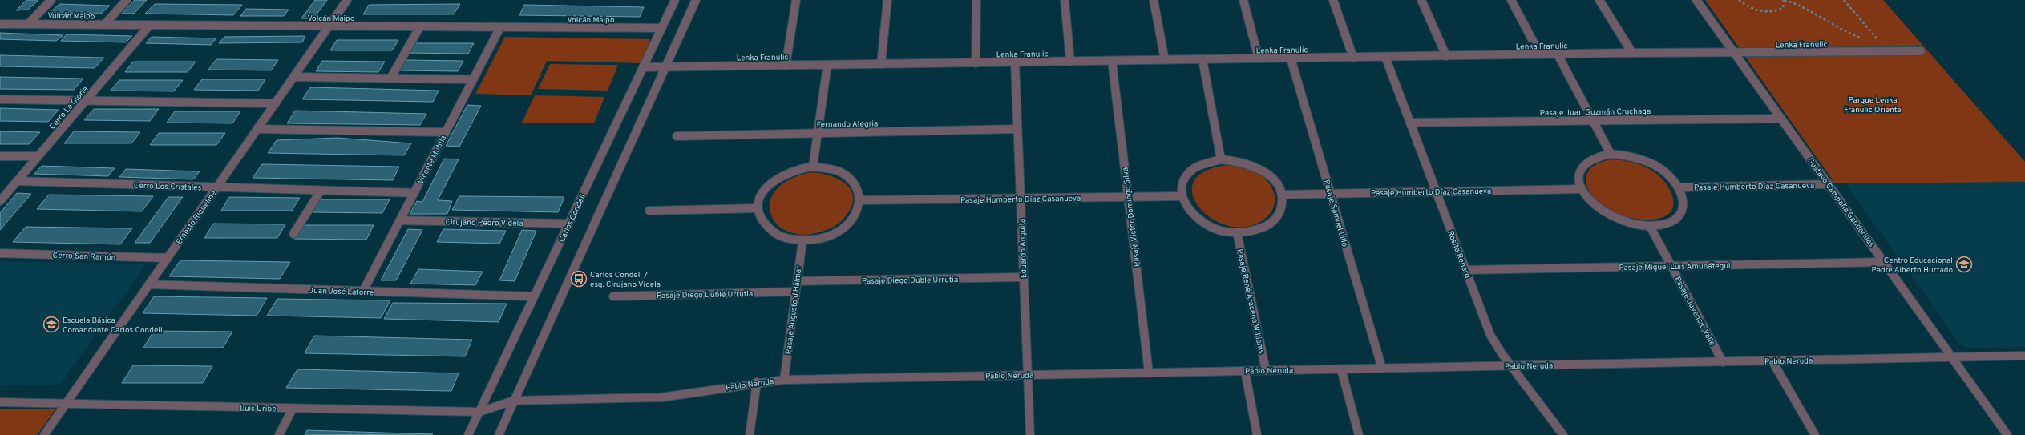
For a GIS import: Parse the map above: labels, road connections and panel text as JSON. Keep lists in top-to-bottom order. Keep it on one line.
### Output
{"streets":{"street":["Volcán Maipo","Lenka Franulic","Cerro La Gloria","Pasaje Juan Guzmán Cruchaga","Fernando Alegria","Vicente Mutilla","Cerro Los Cristales","Pasaje Humberto Díaz Casanueva","Gustavo Campaña Gandarillas","Pasaje Samuel Lillo","Ernesto Riquelme","Pasaje Víctor Domingo Silva","Carlos Condell","Cirujano Pedro Videla","Eduardo Anguita","Rosita Renard","Cerro San Ramón","Pasaje Miguel Luis Amunátegui","Pasaje Diego Duble Urrutia","Juan José Latorre","Pasaje Diego Dublé Urrutia","Pasaje René Aracena Williams","Pasaje Augusto d'Halmar","Pasaje Juvencio Valle","Pablo Neruda","Luis Uribe"]},"crossings":[["Volcán Maipo","Cerro La Gloria"],["Volcán Maipo","Vicente Mutilla"],["Volcán Maipo","Ernesto Riquelme"],["Volcán Maipo","Carlos Condell"],["Lenka Franulic","Gustavo Campaña Gandarillas"],["Lenka Franulic","Pasaje Samuel Lillo"],["Lenka Franulic","Pasaje Víctor Domingo Silva"],["Lenka Franulic","Carlos Condell"],["Lenka Franulic","Eduardo Anguita"],["Lenka Franulic","Rosita Renard"],["Cerro La Gloria","Cerro Los Cristales"],["Pasaje Juan Guzmán Cruchaga","Gustavo Campaña Gandarillas"],["Pasaje Juan Guzmán Cruchaga","Rosita Renard"],["Fernando Alegria","Eduardo Anguita"],["Vicente Mutilla","Cerro Los Cristales"],["Vicente Mutilla","Cirujano Pedro Videla"],["Vicente Mutilla","Juan José Latorre"],["Cerro Los Cristales","Ernesto Riquelme"],["Pasaje Humberto Díaz Casanueva","Gustavo Campaña Gandarillas"],["Pasaje Humberto Díaz Casanueva","Pasaje Samuel Lillo"],["Pasaje Humberto Díaz Casanueva","Pasaje Víctor Domingo Silva"],["Pasaje Humberto Díaz Casanueva","Eduardo Anguita"],["Pasaje Humberto Díaz Casanueva","Rosita Renard"],["Pasaje Humberto Díaz Casanueva","Pasaje René Aracena Williams"],["Pasaje Humberto Díaz Casanueva","Pasaje Augusto d'Halmar"],["Pasaje Humberto Díaz Casanueva","Pasaje Juvencio Valle"],["Gustavo Campaña Gandarillas","Pasaje Miguel Luis Amunátegui"],["Gustavo Campaña Gandarillas","Pablo Neruda"],["Pasaje Samuel Lillo","Pablo Neruda"],["Ernesto Riquelme","Cerro San Ramón"],["Ernesto Riquelme","Juan José Latorre"],["Ernesto Riquelme","Luis Uribe"],["Pasaje Víctor Domingo Silva","Pablo Neruda"],["Carlos Condell","Cirujano Pedro Videla"],["Carlos Condell","Juan José Latorre"],["Carlos Condell","Luis Uribe"],["Eduardo Anguita","Pasaje Diego Duble Urrutia"],["Eduardo Anguita","Pablo Neruda"],["Rosita Renard","Pasaje Miguel Luis Amunátegui"],["Rosita Renard","Pablo Neruda"],["Pasaje Miguel Luis Amunátegui","Pasaje Juvencio Valle"],["Pasaje Diego Duble Urrutia","Pasaje Augusto d'Halmar"],["Pasaje Diego Dublé Urrutia","Pasaje Augusto d'Halmar"],["Pasaje René Aracena Williams","Pablo Neruda"],["Pasaje Augusto d'Halmar","Pablo Neruda"],["Pasaje Juvencio Valle","Pablo Neruda"],["Pablo Neruda","Luis Uribe"]],"parks":["Parque Lenka Franulic Oriente"],"places":{"school or university":["Centro Educacional Padre Alberto Hurtado","Escuela Básica Comandante Carlos Condell"],"bus stop":["Carlos Condell / esq. Cirujano Videla"]}}
